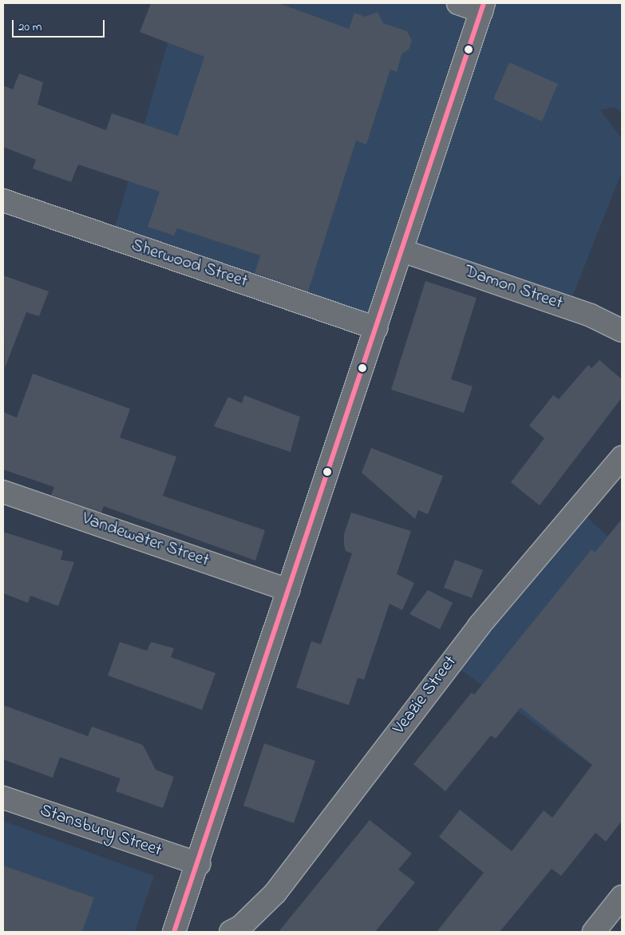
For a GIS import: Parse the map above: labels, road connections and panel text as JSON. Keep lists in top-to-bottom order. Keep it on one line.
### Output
{"streets":{"street":["Sherwood Street","Damon Street","Vandewater Street","Veazie Street","Stansbury Street"]},"scale_bar":"20 m"}
